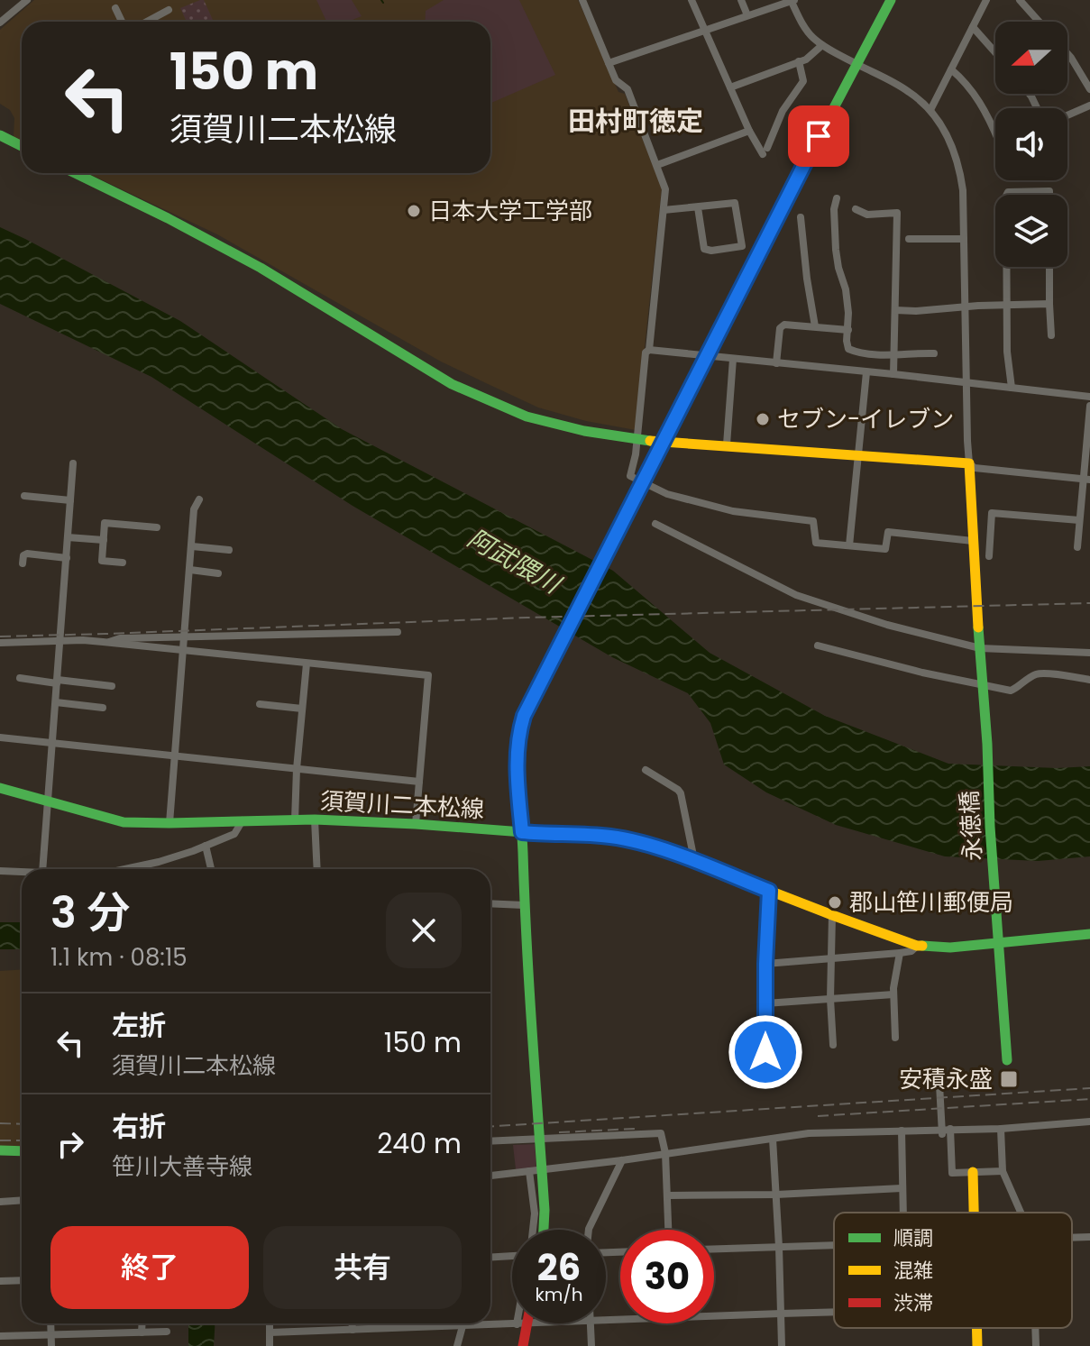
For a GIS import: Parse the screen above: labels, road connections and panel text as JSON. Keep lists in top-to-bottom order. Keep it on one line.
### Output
{"streets":{"street":["須賀川二本松線","永徳橋"]},"crossings":[["須賀川二本松線","永徳橋"]],"districts":["田村町徳定"],"water":["阿武隈川"],"places":{"other":["日本大学工学部","セブン-イレブン","郡山笹川郵便局"],"transit":["安積永盛"]},"legend":["順調","混雑","渋滞"],"north":"left","page":{"turn":["150 m","須賀川二本松線"],"heading":["3 分","1.1 km · 08:15"],"list":[{"name":"左折","note":"須賀川二本松線","value":"150 m"},{"name":"右折","note":"笹川大善寺線","value":"240 m"}],"buttons":["終了","共有"],"speed":"26 km/h","limit":"30"}}
